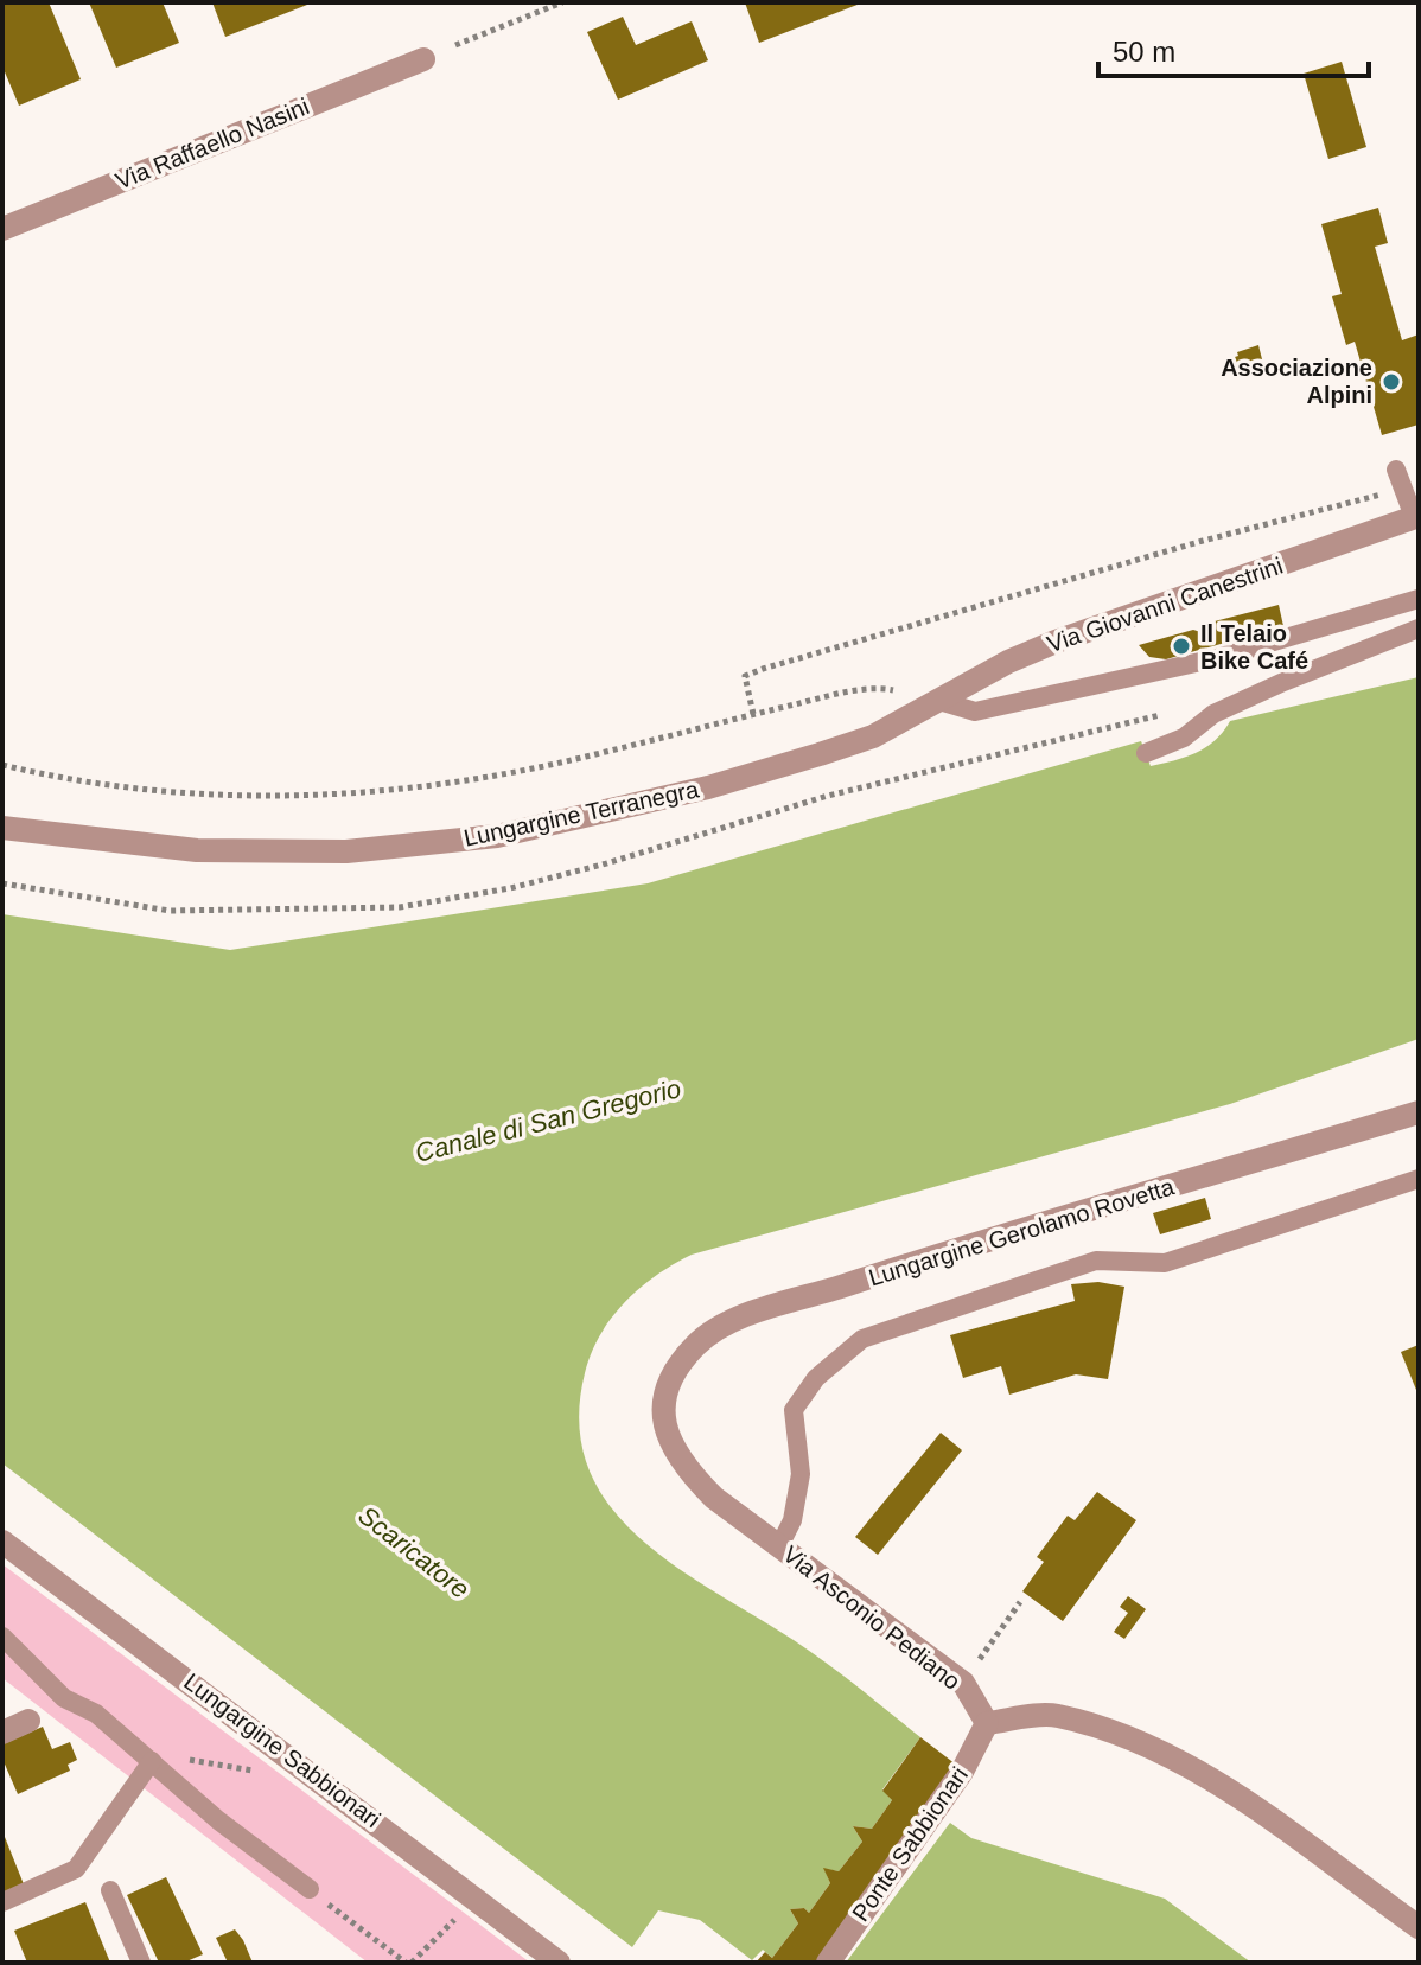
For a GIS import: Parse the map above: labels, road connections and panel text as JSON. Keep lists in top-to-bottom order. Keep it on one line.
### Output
{"streets":{"street":["Via Raffaello Nasini","Via Giovanni Canestrini","Lungargine Terranegra","Lungargine Gerolamo Rovetta","Via Asconio Pediano","Lungargine Sabbionari","Ponte Sabbionari"]},"crossings":[["Via Giovanni Canestrini","Lungargine Terranegra"],["Lungargine Gerolamo Rovetta","Via Asconio Pediano"],["Via Asconio Pediano","Ponte Sabbionari"]],"water":["Canale di San Gregorio","Scaricatore"],"places":["Associazione Alpini","Il Telaio Bike Café"],"scale_bar":"50 m"}
